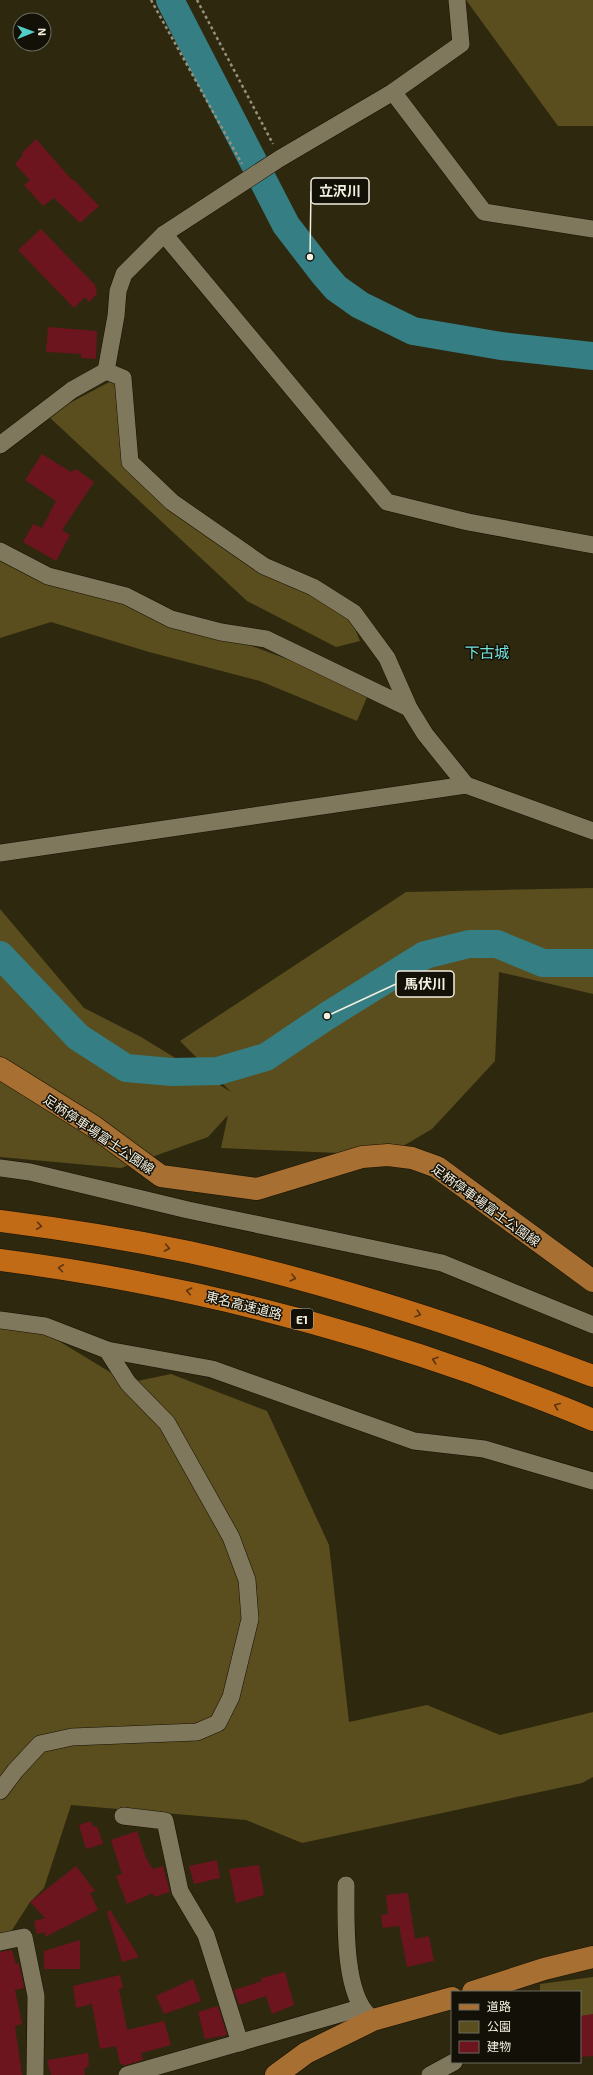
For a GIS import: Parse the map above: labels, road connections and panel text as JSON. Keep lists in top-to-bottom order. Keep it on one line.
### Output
{"streets":{"highway":["東名高速道路","E1"],"main road":["足柄停車場富士公園線"]},"districts":["下古城"],"places":["立沢川","馬伏川"],"legend":["道路","公園","建物"],"north":"right"}
